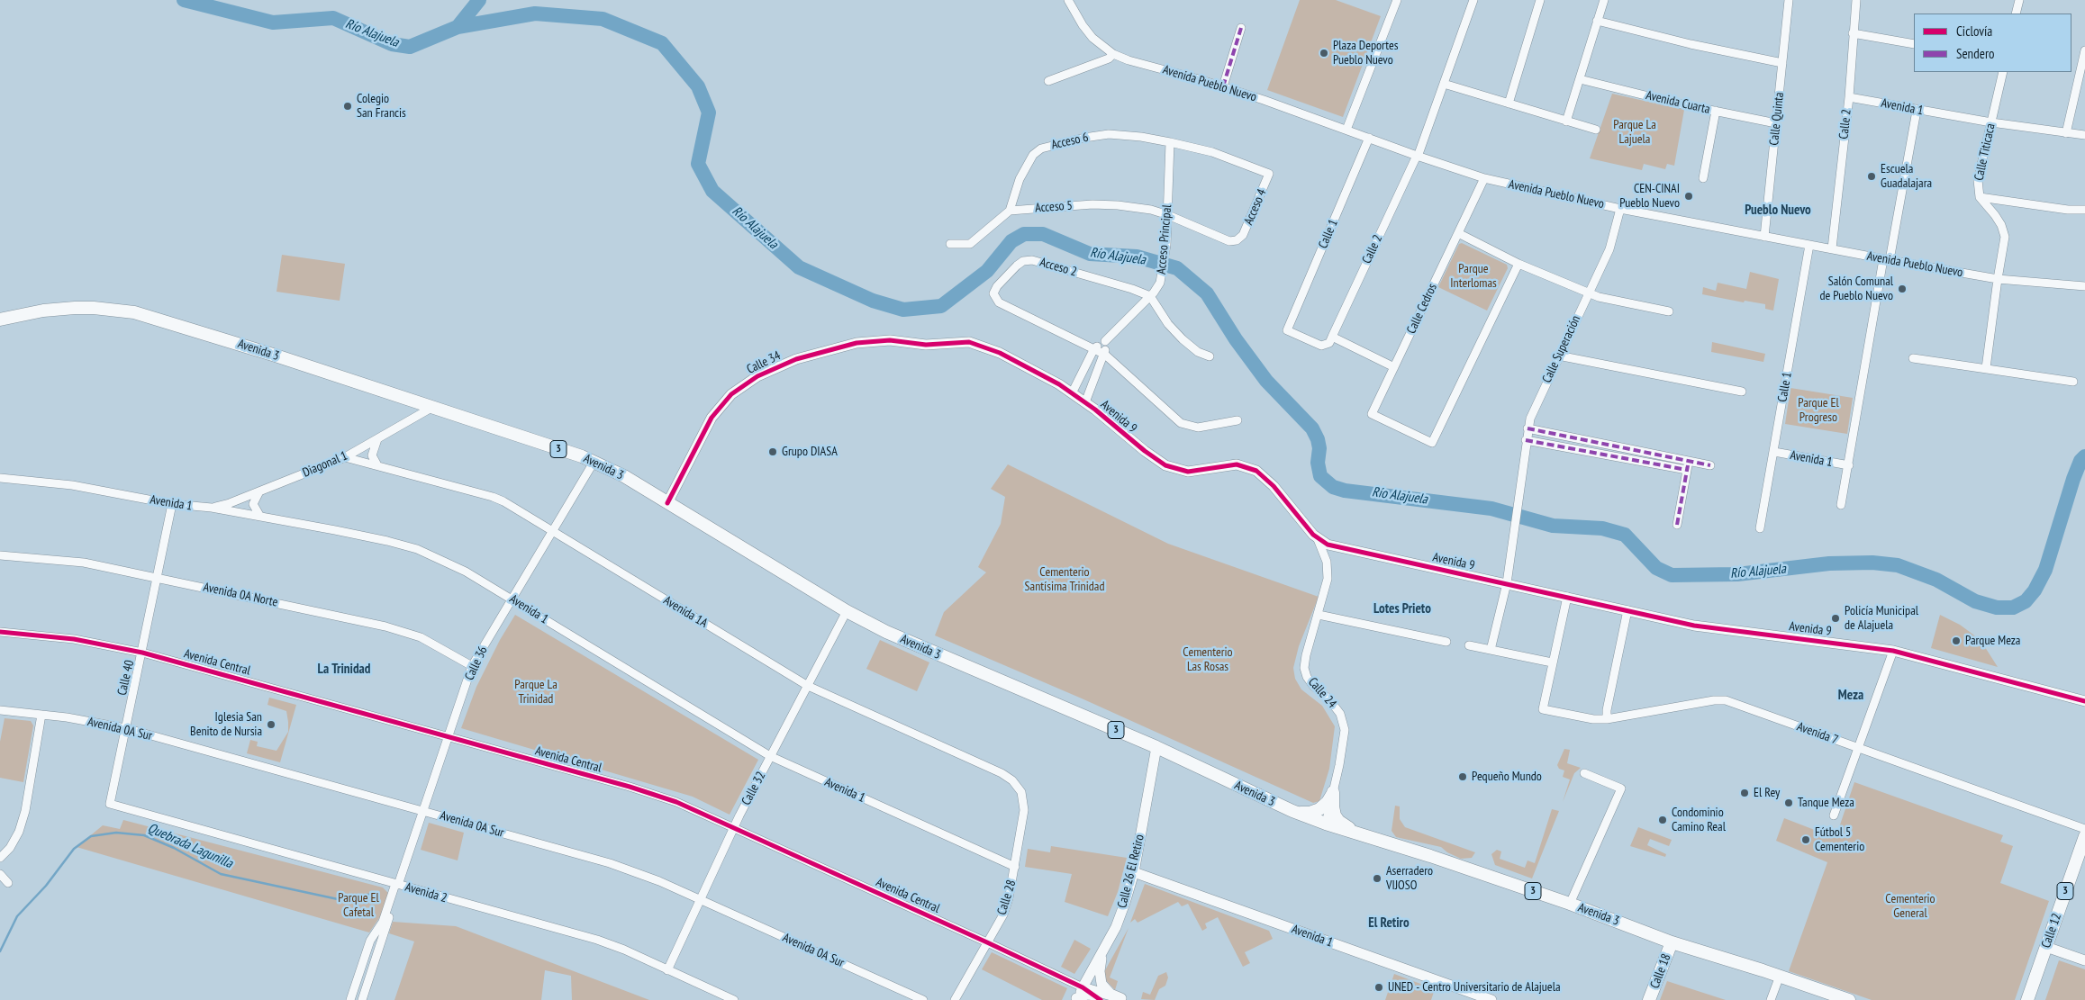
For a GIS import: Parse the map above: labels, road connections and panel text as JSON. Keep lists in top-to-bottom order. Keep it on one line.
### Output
{"streets":{"main road":["Avenida 3","3","Calle 12","Calle 18"],"street":["Avenida Pueblo Nuevo","Avenida Cuarta","Avenida 1","Calle Quinta","Calle 2","Acceso 6","Calle Titicaca","Acceso 5","Acceso 4","Calle 1","Acceso Principal","Acceso 2","Calle Cedros","Calle Superación","Calle 34","Avenida 9","Diagonal 1","Avenida 0A Norte","Avenida 1A","Avenida Central","Calle 36","Calle 40","Calle 24","Avenida 0A Sur","Avenida 7","Calle 32","Calle 26 El Retiro","Avenida 2","Calle 28"]},"crossings":[["Avenida Pueblo Nuevo","Calle Quinta"],["Avenida Pueblo Nuevo","Calle 2"],["Avenida Pueblo Nuevo","Calle Titicaca"],["Avenida Pueblo Nuevo","Calle 1"],["Avenida Pueblo Nuevo","Calle Cedros"],["Avenida Pueblo Nuevo","Calle Superación"],["Avenida Cuarta","Calle Quinta"],["Avenida 1","Calle 2"],["Avenida 1","Calle Titicaca"],["Avenida 1","Calle 1"],["Avenida 1","Diagonal 1"],["Avenida 1","Calle 36"],["Avenida 1","Calle 40"],["Avenida 1","Calle 32"],["Avenida 1","Calle 26 El Retiro"],["Avenida 1","Calle 28"],["Calle 2","Calle 1"],["Acceso 6","Acceso 5"],["Acceso 6","Acceso 4"],["Acceso 6","Acceso Principal"],["Acceso 5","Acceso 4"],["Acceso 5","Acceso Principal"],["Acceso 4","Acceso Principal"],["Acceso Principal","Acceso 2"],["Acceso Principal","Avenida 9"],["Calle Superación","Avenida 9"],["Avenida 3","Calle 34"],["Avenida 3","Diagonal 1"],["Avenida 3","Calle 36"],["Avenida 3","Calle 24"],["Avenida 3","Calle 32"],["Avenida 3","Calle 26 El Retiro"],["Avenida 3","Calle 18"],["Calle 34","Avenida 9"],["Avenida 9","Calle 24"],["Diagonal 1","Avenida 1A"],["Avenida 0A Norte","Calle 36"],["Avenida 0A Norte","Calle 40"],["Avenida 1A","Calle 36"],["Avenida 1A","Calle 32"],["Avenida 1A","Calle 28"],["Avenida Central","Calle 36"],["Avenida Central","Calle 40"],["Avenida Central","Calle 32"],["Avenida Central","Calle 26 El Retiro"],["Avenida Central","Calle 28"],["Calle 36","Avenida 0A Sur"],["Calle 36","Avenida 2"],["Calle 40","Avenida 0A Sur"],["Calle 40","Avenida 2"],["Avenida 0A Sur","Calle 32"],["Calle 32","Avenida 2"]],"districts":["Pueblo Nuevo","Lotes Prieto","La Trinidad","Meza","El Retiro"],"water":["Río Alajuela","Quebrada Lagunilla"],"parks":["Parque La Lajuela","Parque Interlomas","Parque El Progreso","Cementerio Santísima Trinidad","Cementerio Las Rosas","Parque La Trinidad","Parque El Cafetal","Cementerio General"],"places":["Plaza Deportes Pueblo Nuevo","Colegio San Francis","Escuela Guadalajara","CEN-CINAI Pueblo Nuevo","Salón Comunal de Pueblo Nuevo","Grupo DIASA","Policía Municipal de Alajuela","Parque Meza","Iglesia San Benito de Nursia","Pequeño Mundo","El Rey","Tanque Meza","Condominio Camino Real","Fútbol 5 Cementerio","Aserradero VIJOSO","UNED - Centro Universitario de Alajuela"],"legend":["Ciclovía","Sendero"]}
